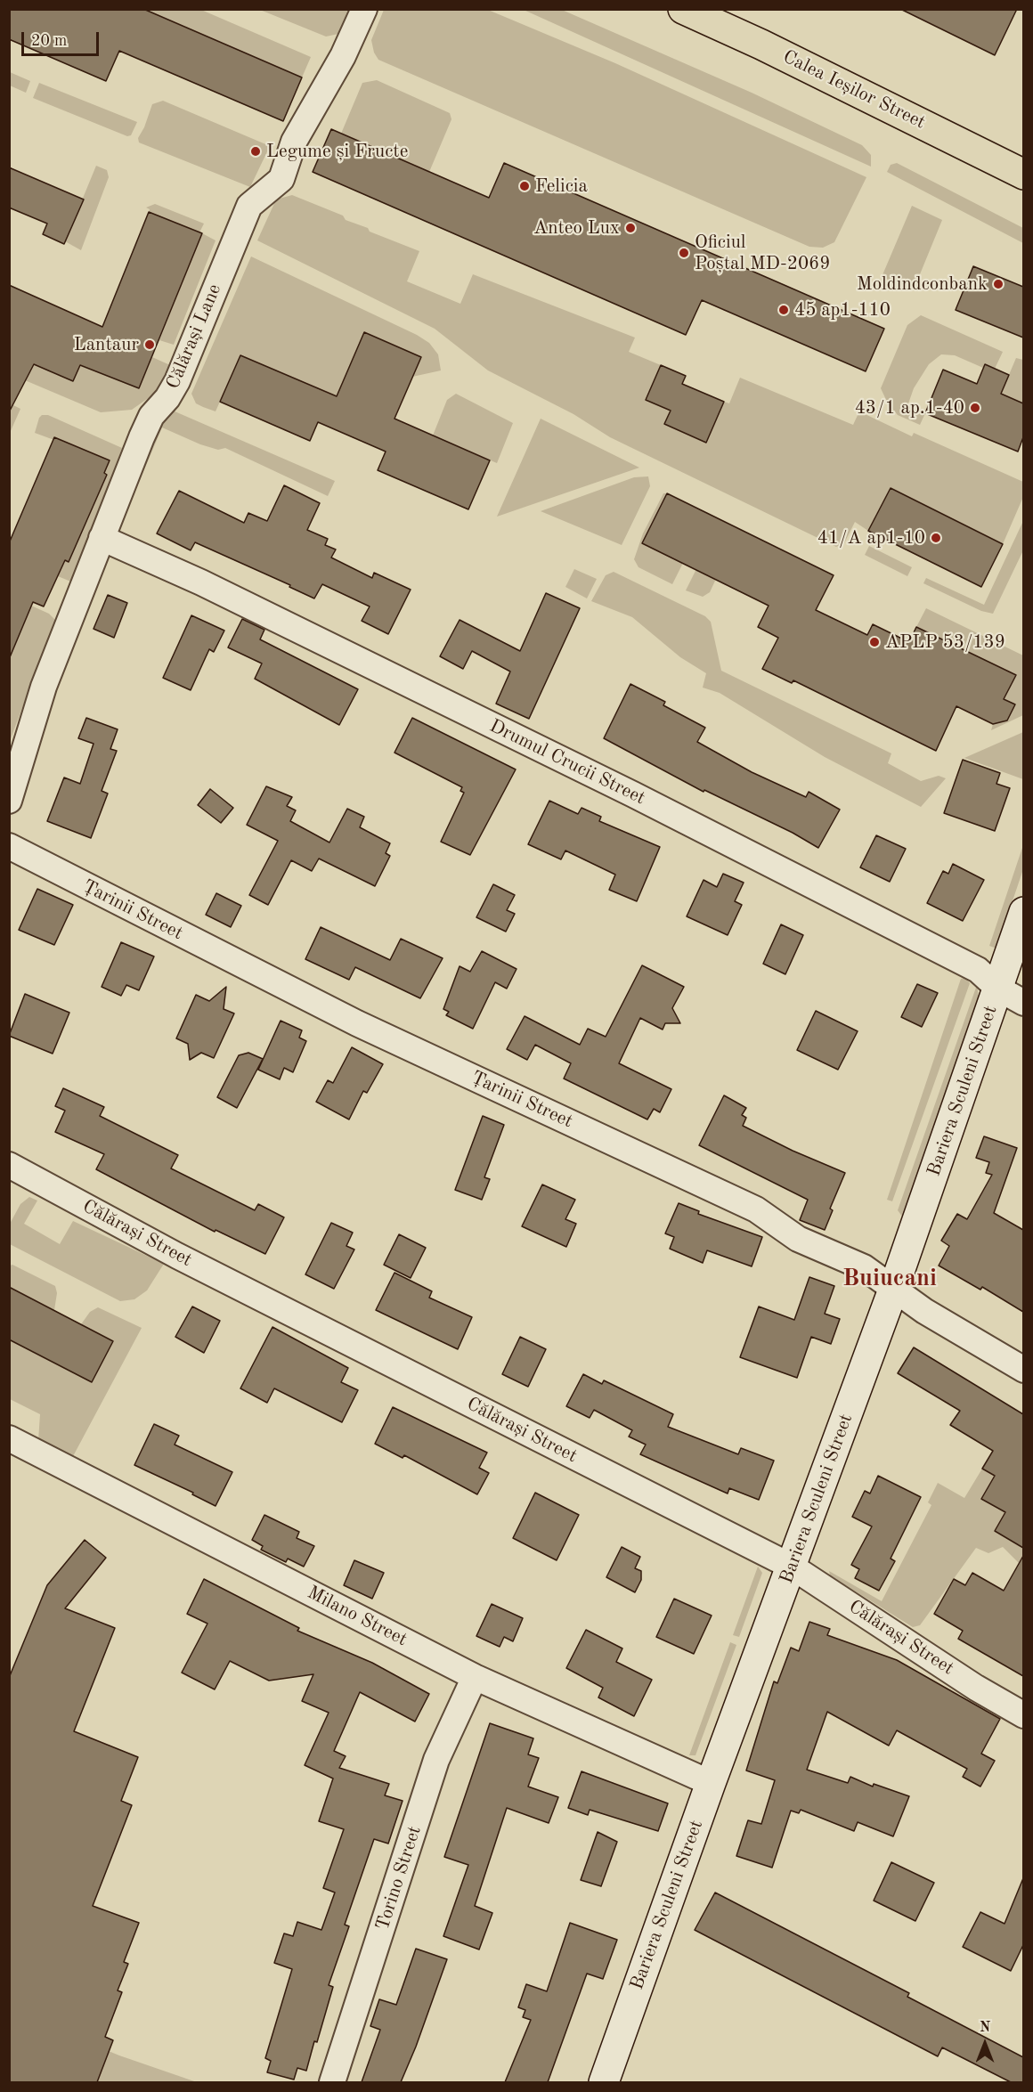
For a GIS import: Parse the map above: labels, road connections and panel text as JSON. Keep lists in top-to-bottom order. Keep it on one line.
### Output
{"streets":{"main road":["Calea Ieșilor Street","Bariera Sculeni Street"],"street":["Călărași Lane","Drumul Crucii Street","Țarinii Street","Călărași Street","Milano Street","Torino Street"]},"crossings":[["Călărași Lane","Drumul Crucii Street"],["Drumul Crucii Street","Bariera Sculeni Street"],["Țarinii Street","Bariera Sculeni Street"],["Bariera Sculeni Street","Călărași Street"],["Bariera Sculeni Street","Milano Street"],["Milano Street","Torino Street"]],"districts":["Buiucani"],"places":["Legume și Fructe","Felicia","Anteo Lux","Oficiul Poștal MD-2069","Moldindconbank","45 ap1-110","Lantaur","43/1 ap.1-40","41/A ap1-10","APLP 53/139"],"scale_bar":"20 m","north":"top"}
